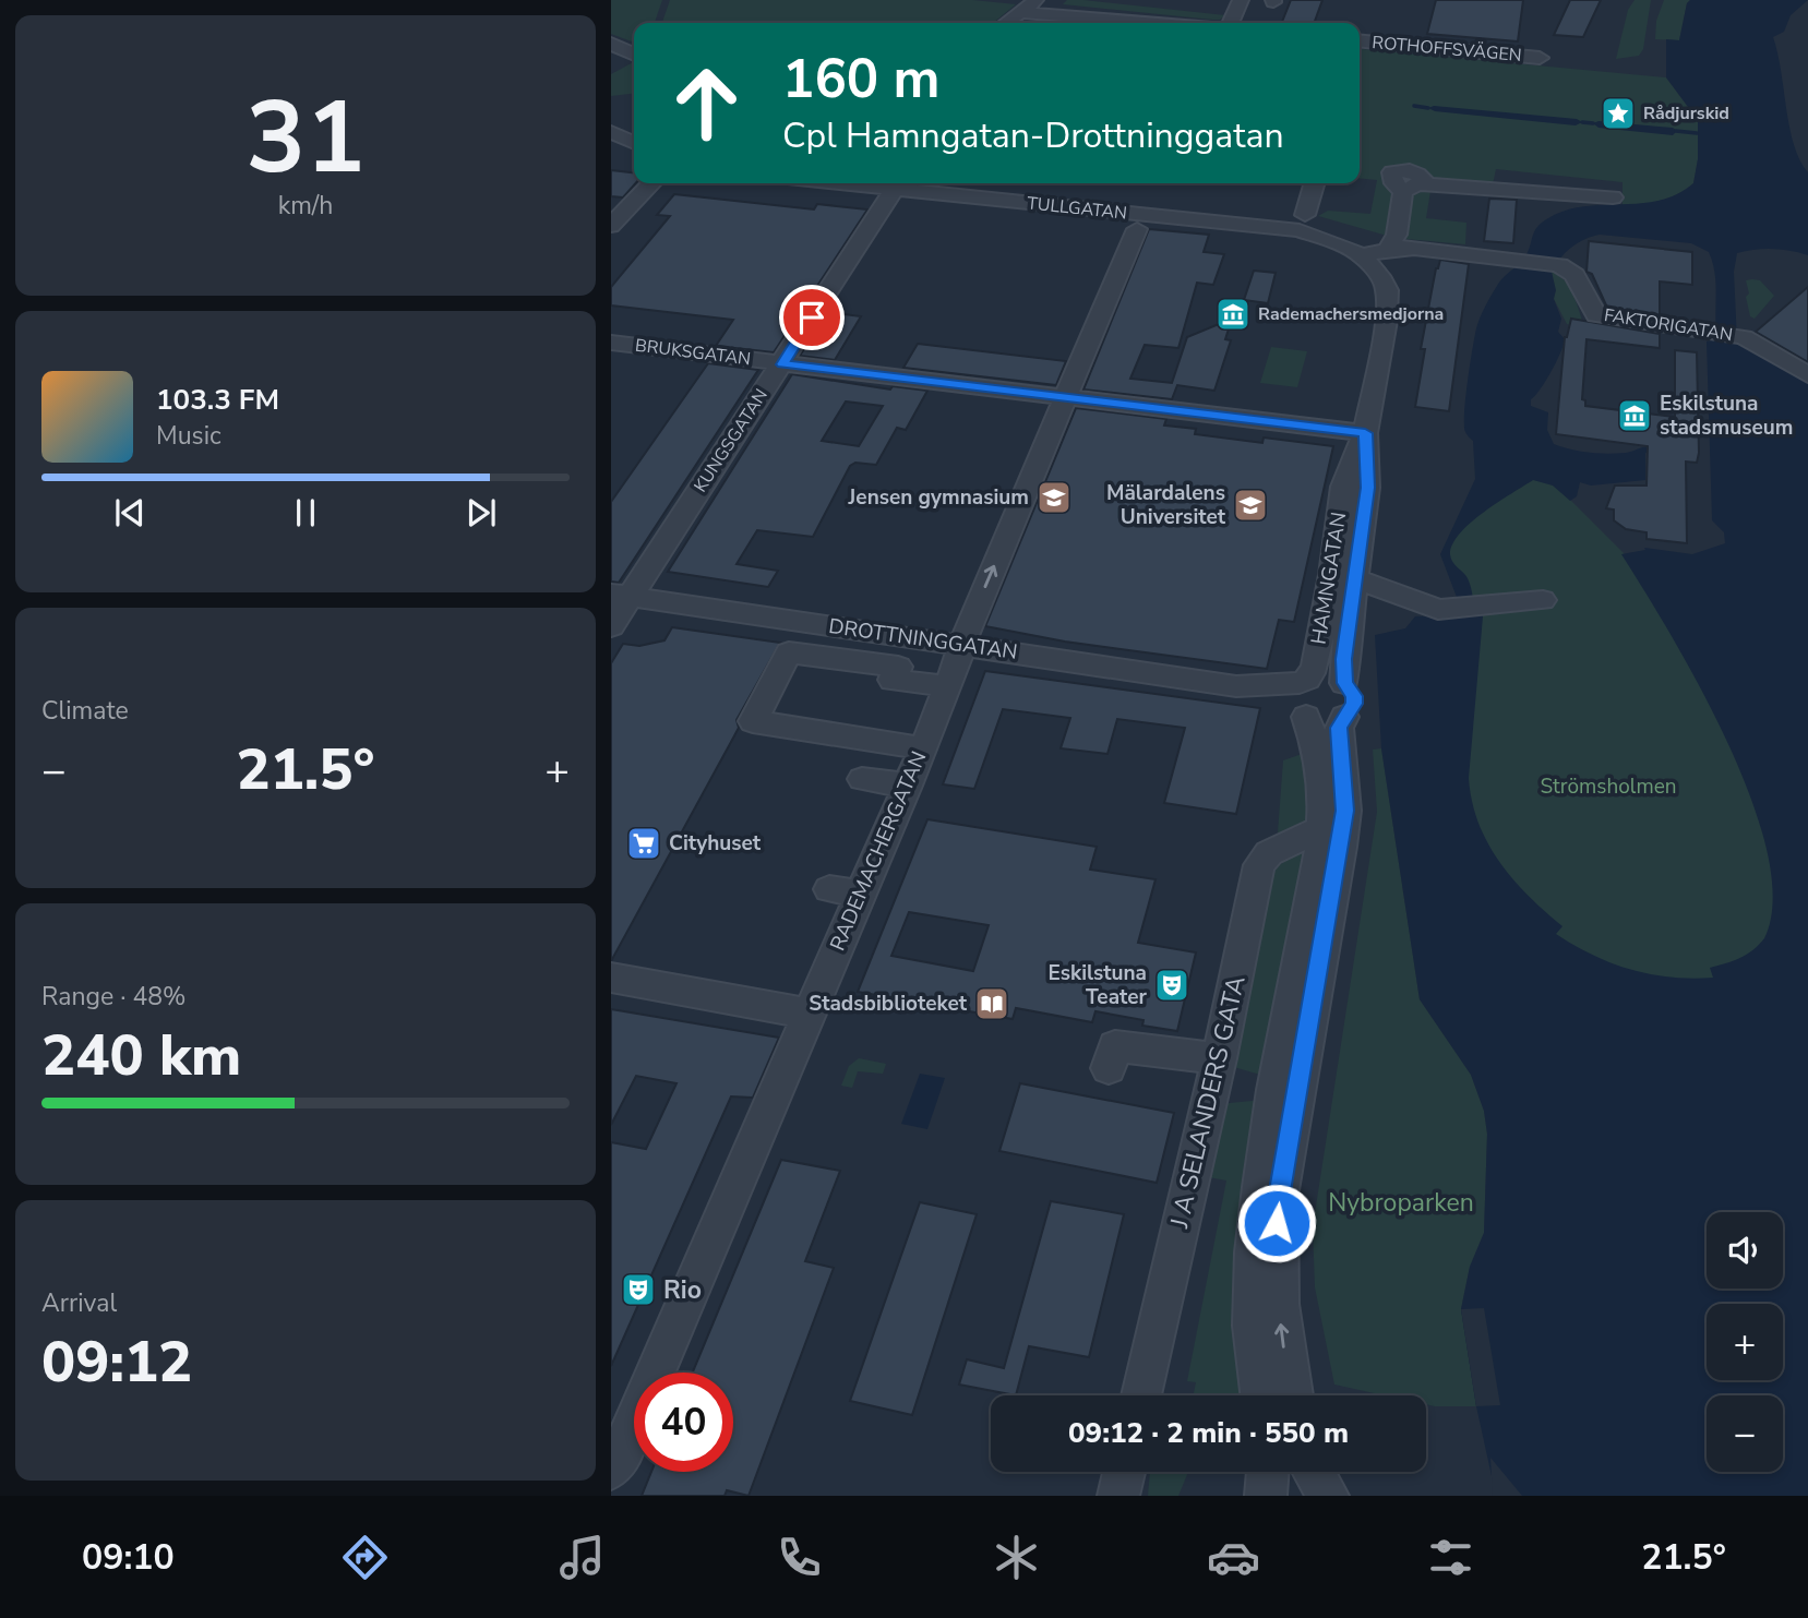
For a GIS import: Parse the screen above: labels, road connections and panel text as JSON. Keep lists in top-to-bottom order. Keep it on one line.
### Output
{"streets":{"street":["ROTHOFFSVÄGEN","TULLGATAN","FAKTORIGATAN","BRUKSGATAN","KUNGSGATAN","HAMNGATAN","DROTTNINGGATAN","RADEMACHERGATAN","J A SELANDERS GATA"]},"crossings":[["TULLGATAN","FAKTORIGATAN"],["TULLGATAN","KUNGSGATAN"],["TULLGATAN","HAMNGATAN"],["FAKTORIGATAN","HAMNGATAN"],["BRUKSGATAN","KUNGSGATAN"],["BRUKSGATAN","HAMNGATAN"],["BRUKSGATAN","RADEMACHERGATAN"],["KUNGSGATAN","DROTTNINGGATAN"],["HAMNGATAN","DROTTNINGGATAN"],["DROTTNINGGATAN","RADEMACHERGATAN"]],"parks":["Strömsholmen","Nybroparken"],"places":{"place":["Rådjurskid"],"museum":["Rademachersmedjorna","Eskilstuna stadsmuseum"],"school or university":["Jensen gymnasium","Mälardalens Universitet"],"supermarket":["Cityhuset"],"theatre":["Eskilstuna Teater","Rio"],"library":["Stadsbiblioteket"]},"page":{"tile":[["31","km/h"],"Climate",["Range · 48%","240 km"],["Arrival","09:12"]],"turn":["160 m","Cpl Hamngatan-Drottninggatan"],"song":["103.3 FM","Music"],"heat":["−","21.5°","+"],"map_buttons":["+","−"],"limit":"40","trip":"09:12 · 2 min · 550 m","tabs":["09:10","21.5°"]}}
